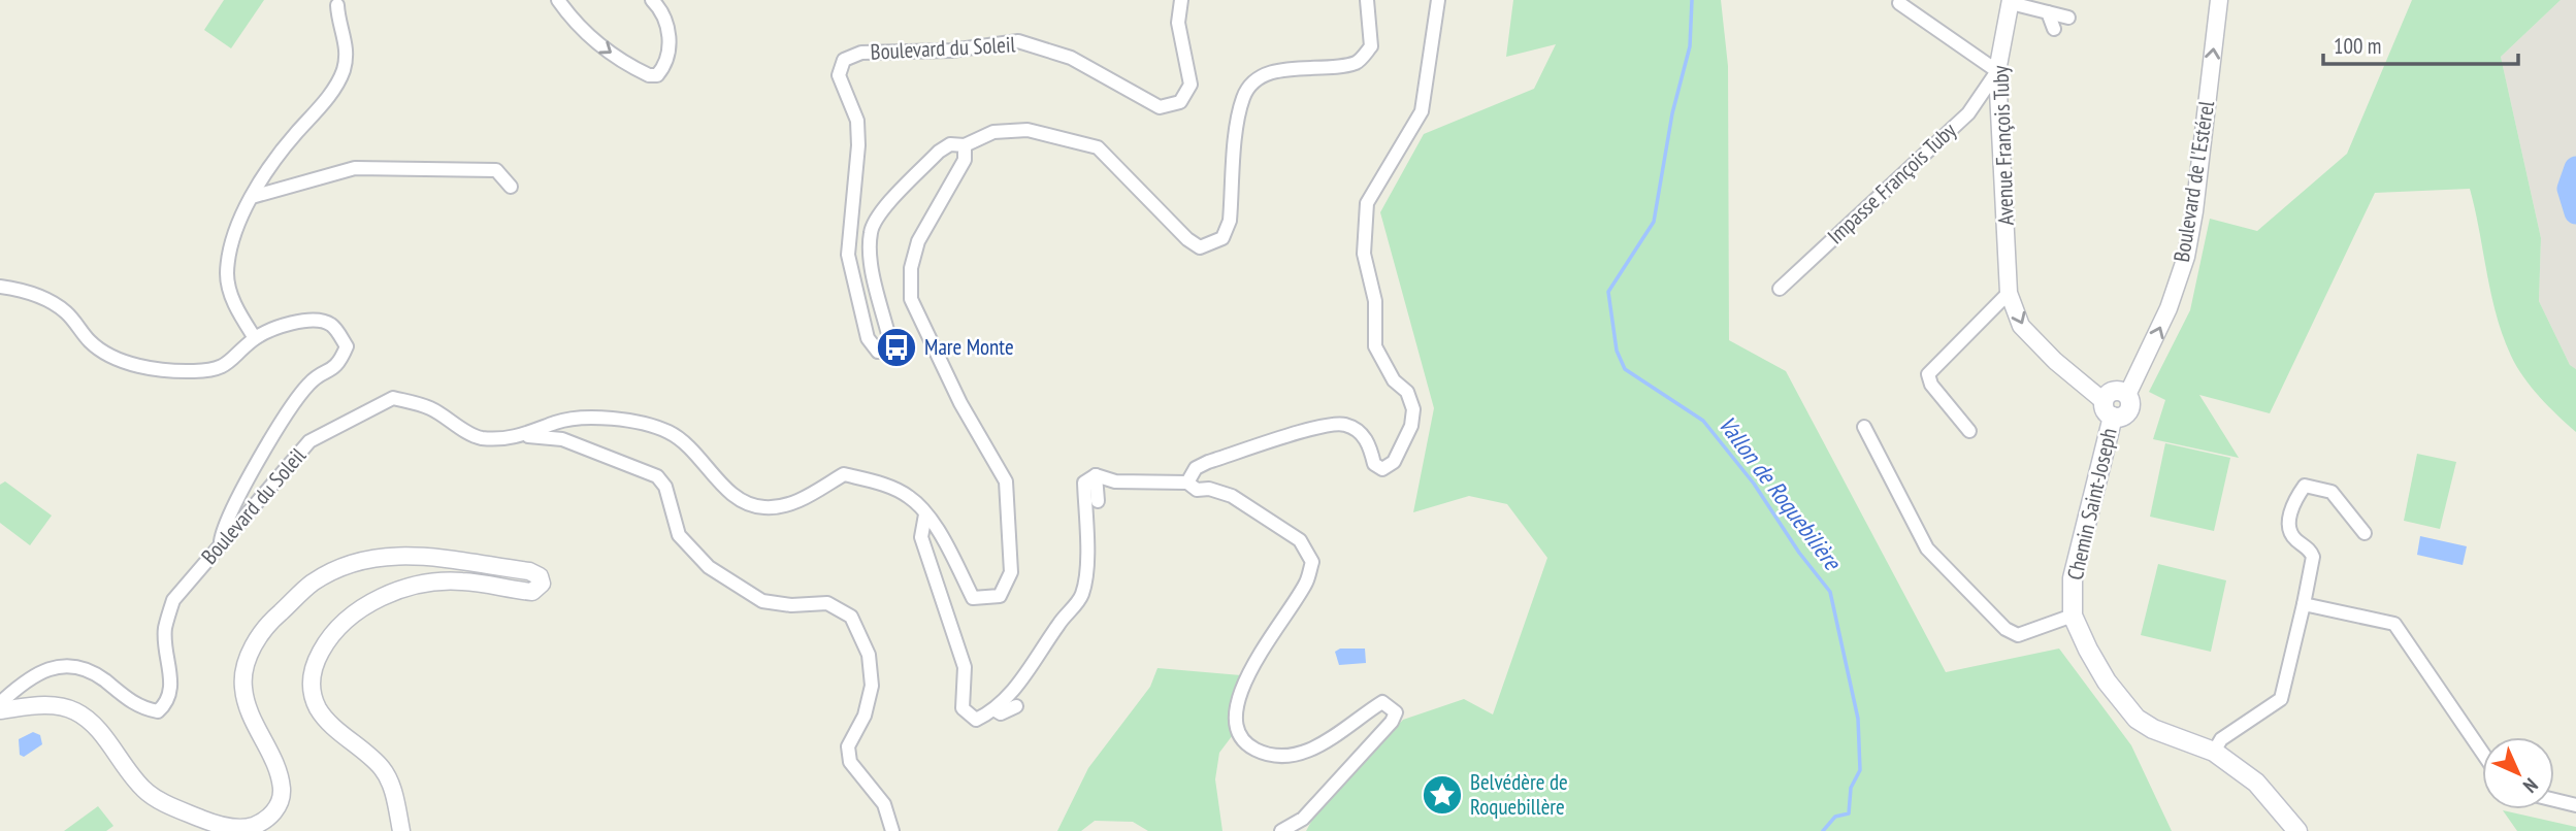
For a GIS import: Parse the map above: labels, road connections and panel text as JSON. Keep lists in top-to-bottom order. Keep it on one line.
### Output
{"streets":{"main road":["Chemin Saint-Joseph"],"street":["Boulevard du Soleil","Avenue François Tuby","Boulevard de l'Estérel","Impasse François Tuby"]},"crossings":[["Avenue François Tuby","Impasse François Tuby"],["Avenue François Tuby","Chemin Saint-Joseph"],["Boulevard de l'Estérel","Chemin Saint-Joseph"]],"one_way":["Boulevard de l'Estérel"],"water":["Vallon de Roquebilière"],"places":{"bus stop":["Mare Monte"],"place":["Belvédère de Roquebillère"]},"scale_bar":"100 m","north":"bottom right"}
